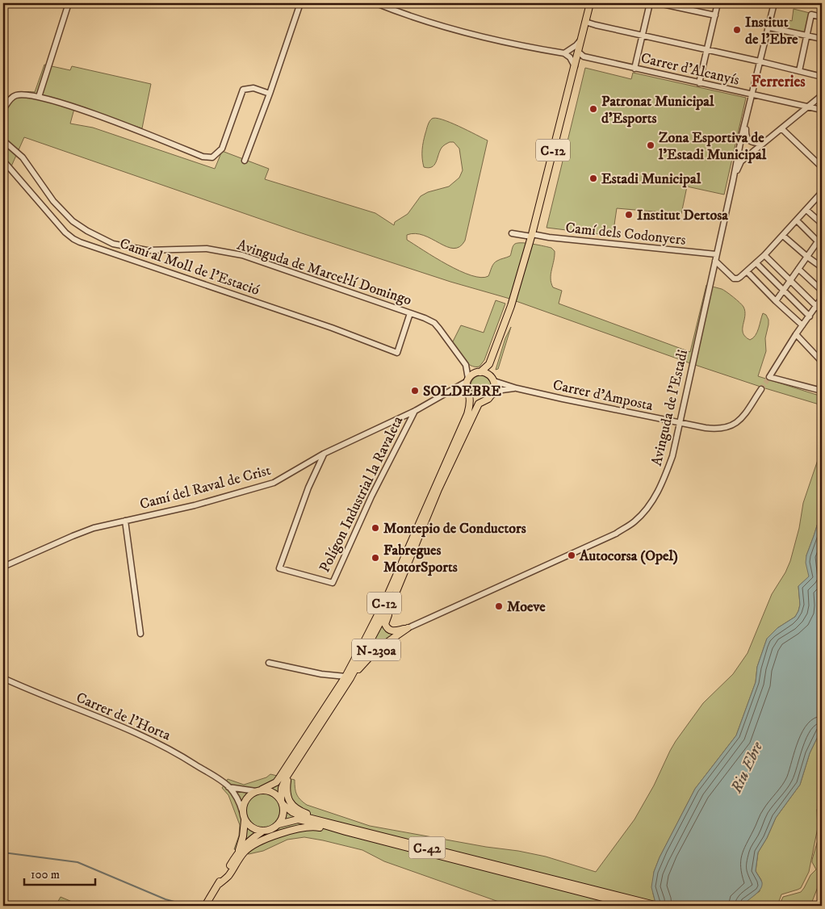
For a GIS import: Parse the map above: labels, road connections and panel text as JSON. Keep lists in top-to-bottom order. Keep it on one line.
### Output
{"streets":{"main road":["C-12","N-230a","C-42"],"street":["Carrer d'Alcanyís","Camí dels Codonyers","Camí al Moll de l'Estació","Avinguda de Marcel·lí Domingo","Carrer d'Amposta","Avinguda de l'Estadi","Camí del Raval de Crist","Polígon Industrial la Ravaleta","Carrer de l'Horta"]},"crossings":[["Carrer d'Alcanyís","C-12"],["Carrer d'Alcanyís","Avinguda de l'Estadi"],["C-12","Camí dels Codonyers"],["C-12","Carrer d'Amposta"],["C-12","Camí del Raval de Crist"],["C-12","N-230a"],["C-12","C-42"],["Camí dels Codonyers","Avinguda de l'Estadi"],["Camí al Moll de l'Estació","Avinguda de Marcel·lí Domingo"],["Carrer d'Amposta","Avinguda de l'Estadi"],["Carrer d'Amposta","Camí del Raval de Crist"],["Avinguda de l'Estadi","N-230a"],["Camí del Raval de Crist","Polígon Industrial la Ravaleta"]],"districts":["Ferreries"],"water":["Riu Ebre"],"places":["Institut de l'Ebre","Patronat Municipal d'Esports","Zona Esportiva de l'Estadi Municipal","Estadi Municipal","Institut Dertosa","SOLDEBRE","Montepio de Conductors","Autocorsa (Opel)","Fabregues MotorSports","Moeve"],"scale_bar":"100 m"}
